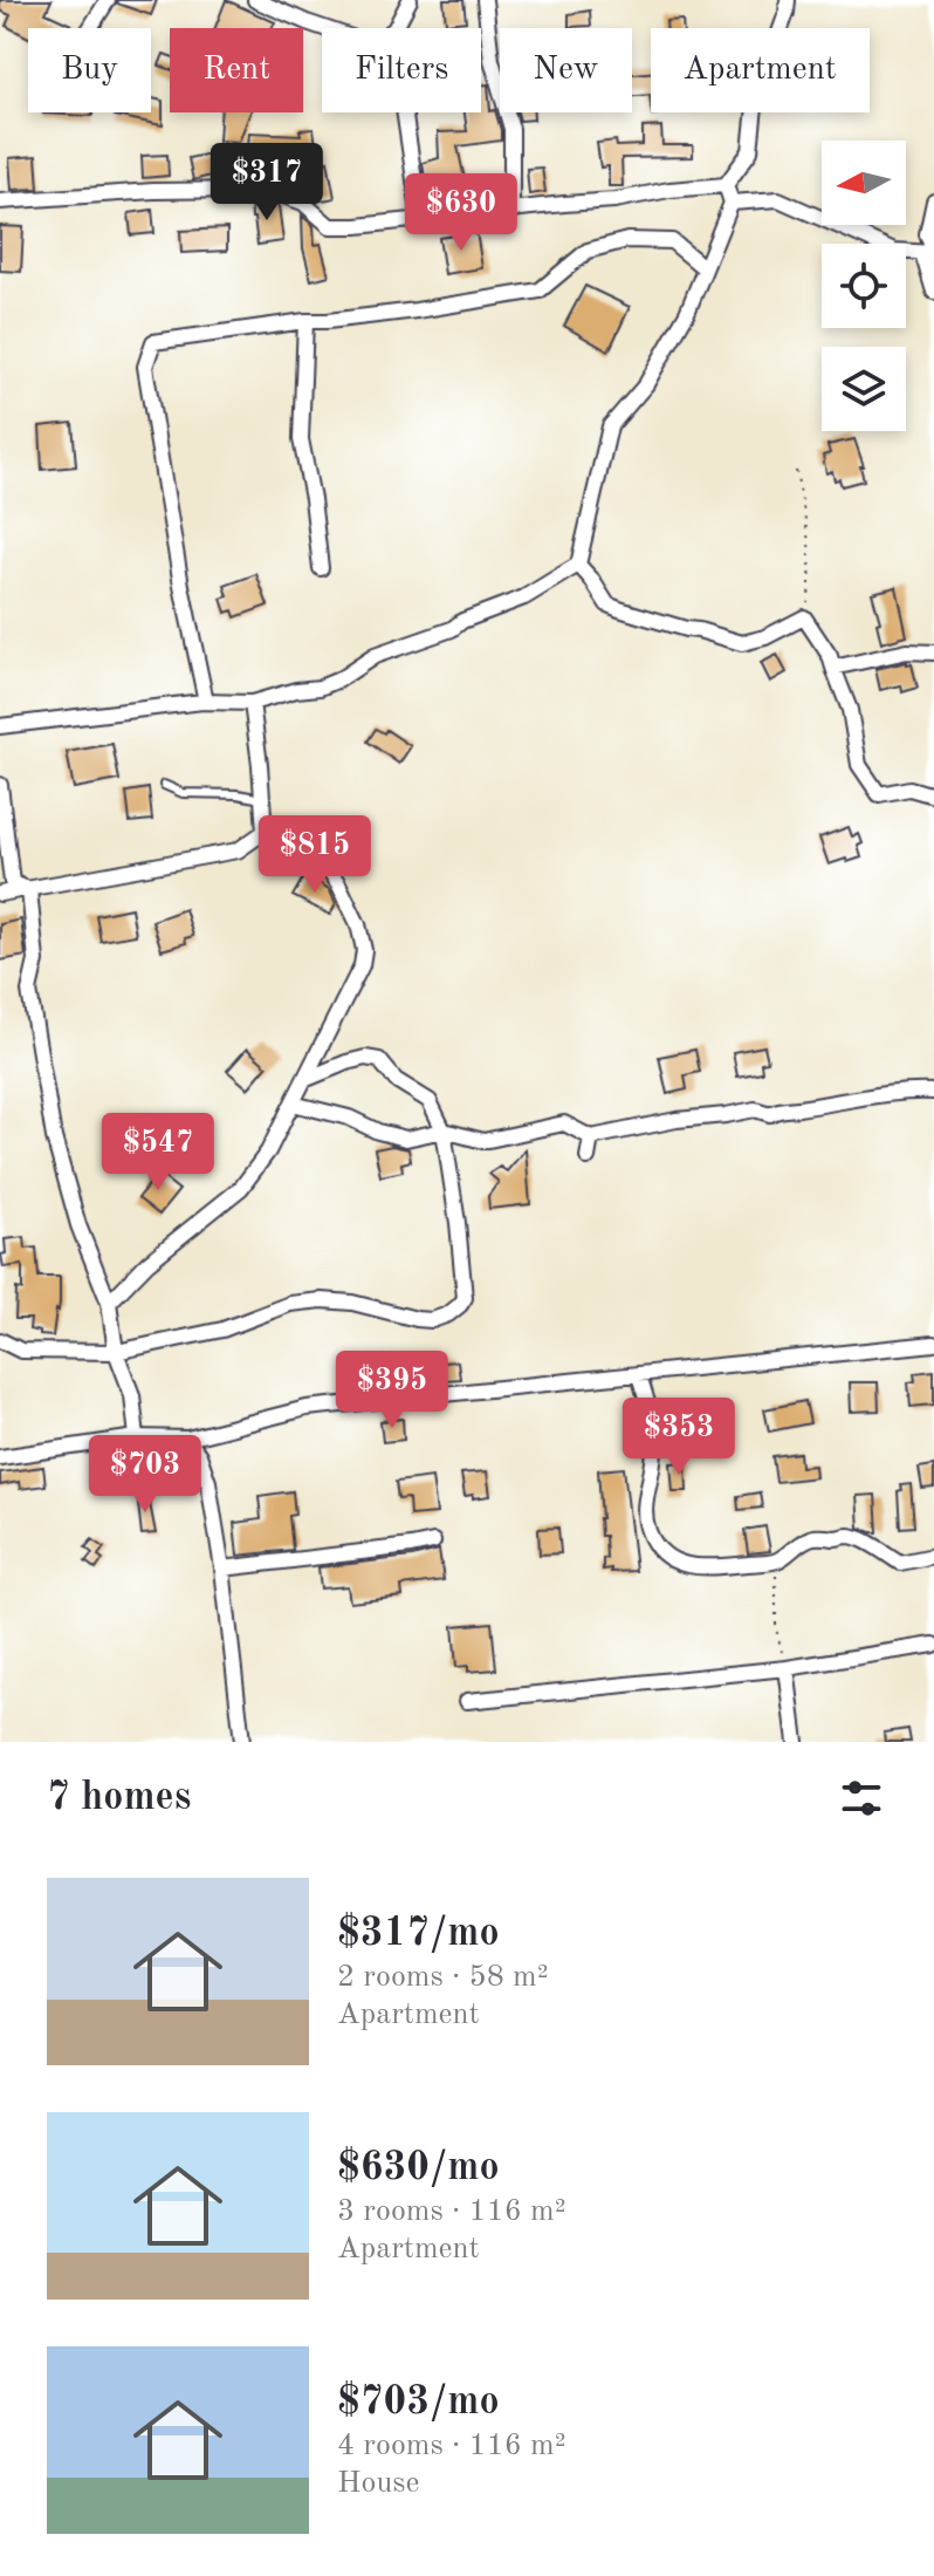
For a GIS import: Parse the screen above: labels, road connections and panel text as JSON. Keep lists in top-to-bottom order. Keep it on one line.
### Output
{"north":"left","page":{"chip":["Buy","Rent","Filters","New","Apartment"],"price":["$317","$630","$815","$547","$395","$353","$703"],"heading":"7 homes","list":[{"name":"$317/mo","note":"2 rooms · 58 m² · Apartment"},{"name":"$630/mo","note":"3 rooms · 116 m² · Apartment"},{"name":"$703/mo","note":"4 rooms · 116 m² · House"}]}}
